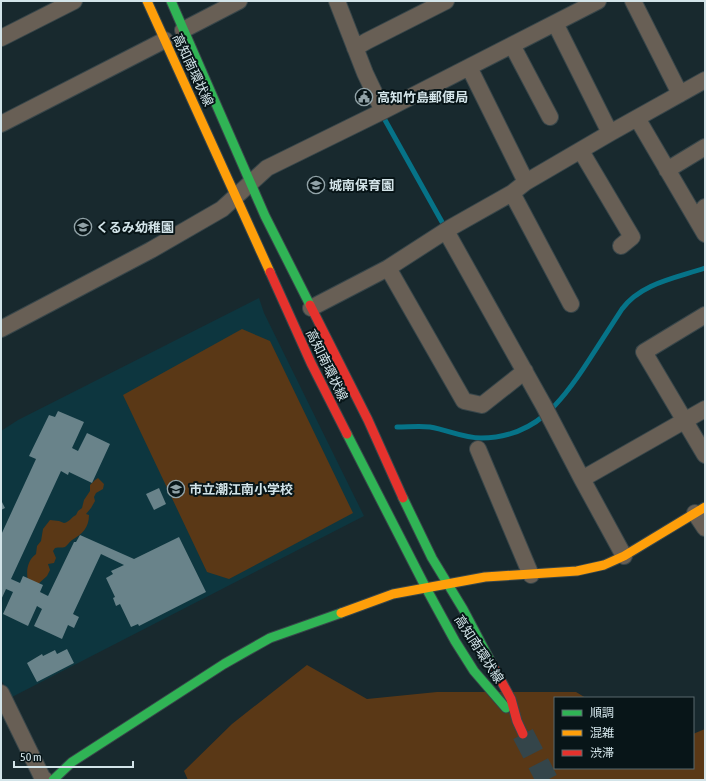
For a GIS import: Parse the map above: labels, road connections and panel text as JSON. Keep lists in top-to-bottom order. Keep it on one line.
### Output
{"streets":{"main road":["高知南環状線"]},"places":{"public building":["高知竹島郵便局"],"school or university":["城南保育園","くるみ幼稚園","市立潮江南小学校"]},"legend":["順調","混雑","渋滞"],"scale_bar":"50 m"}
